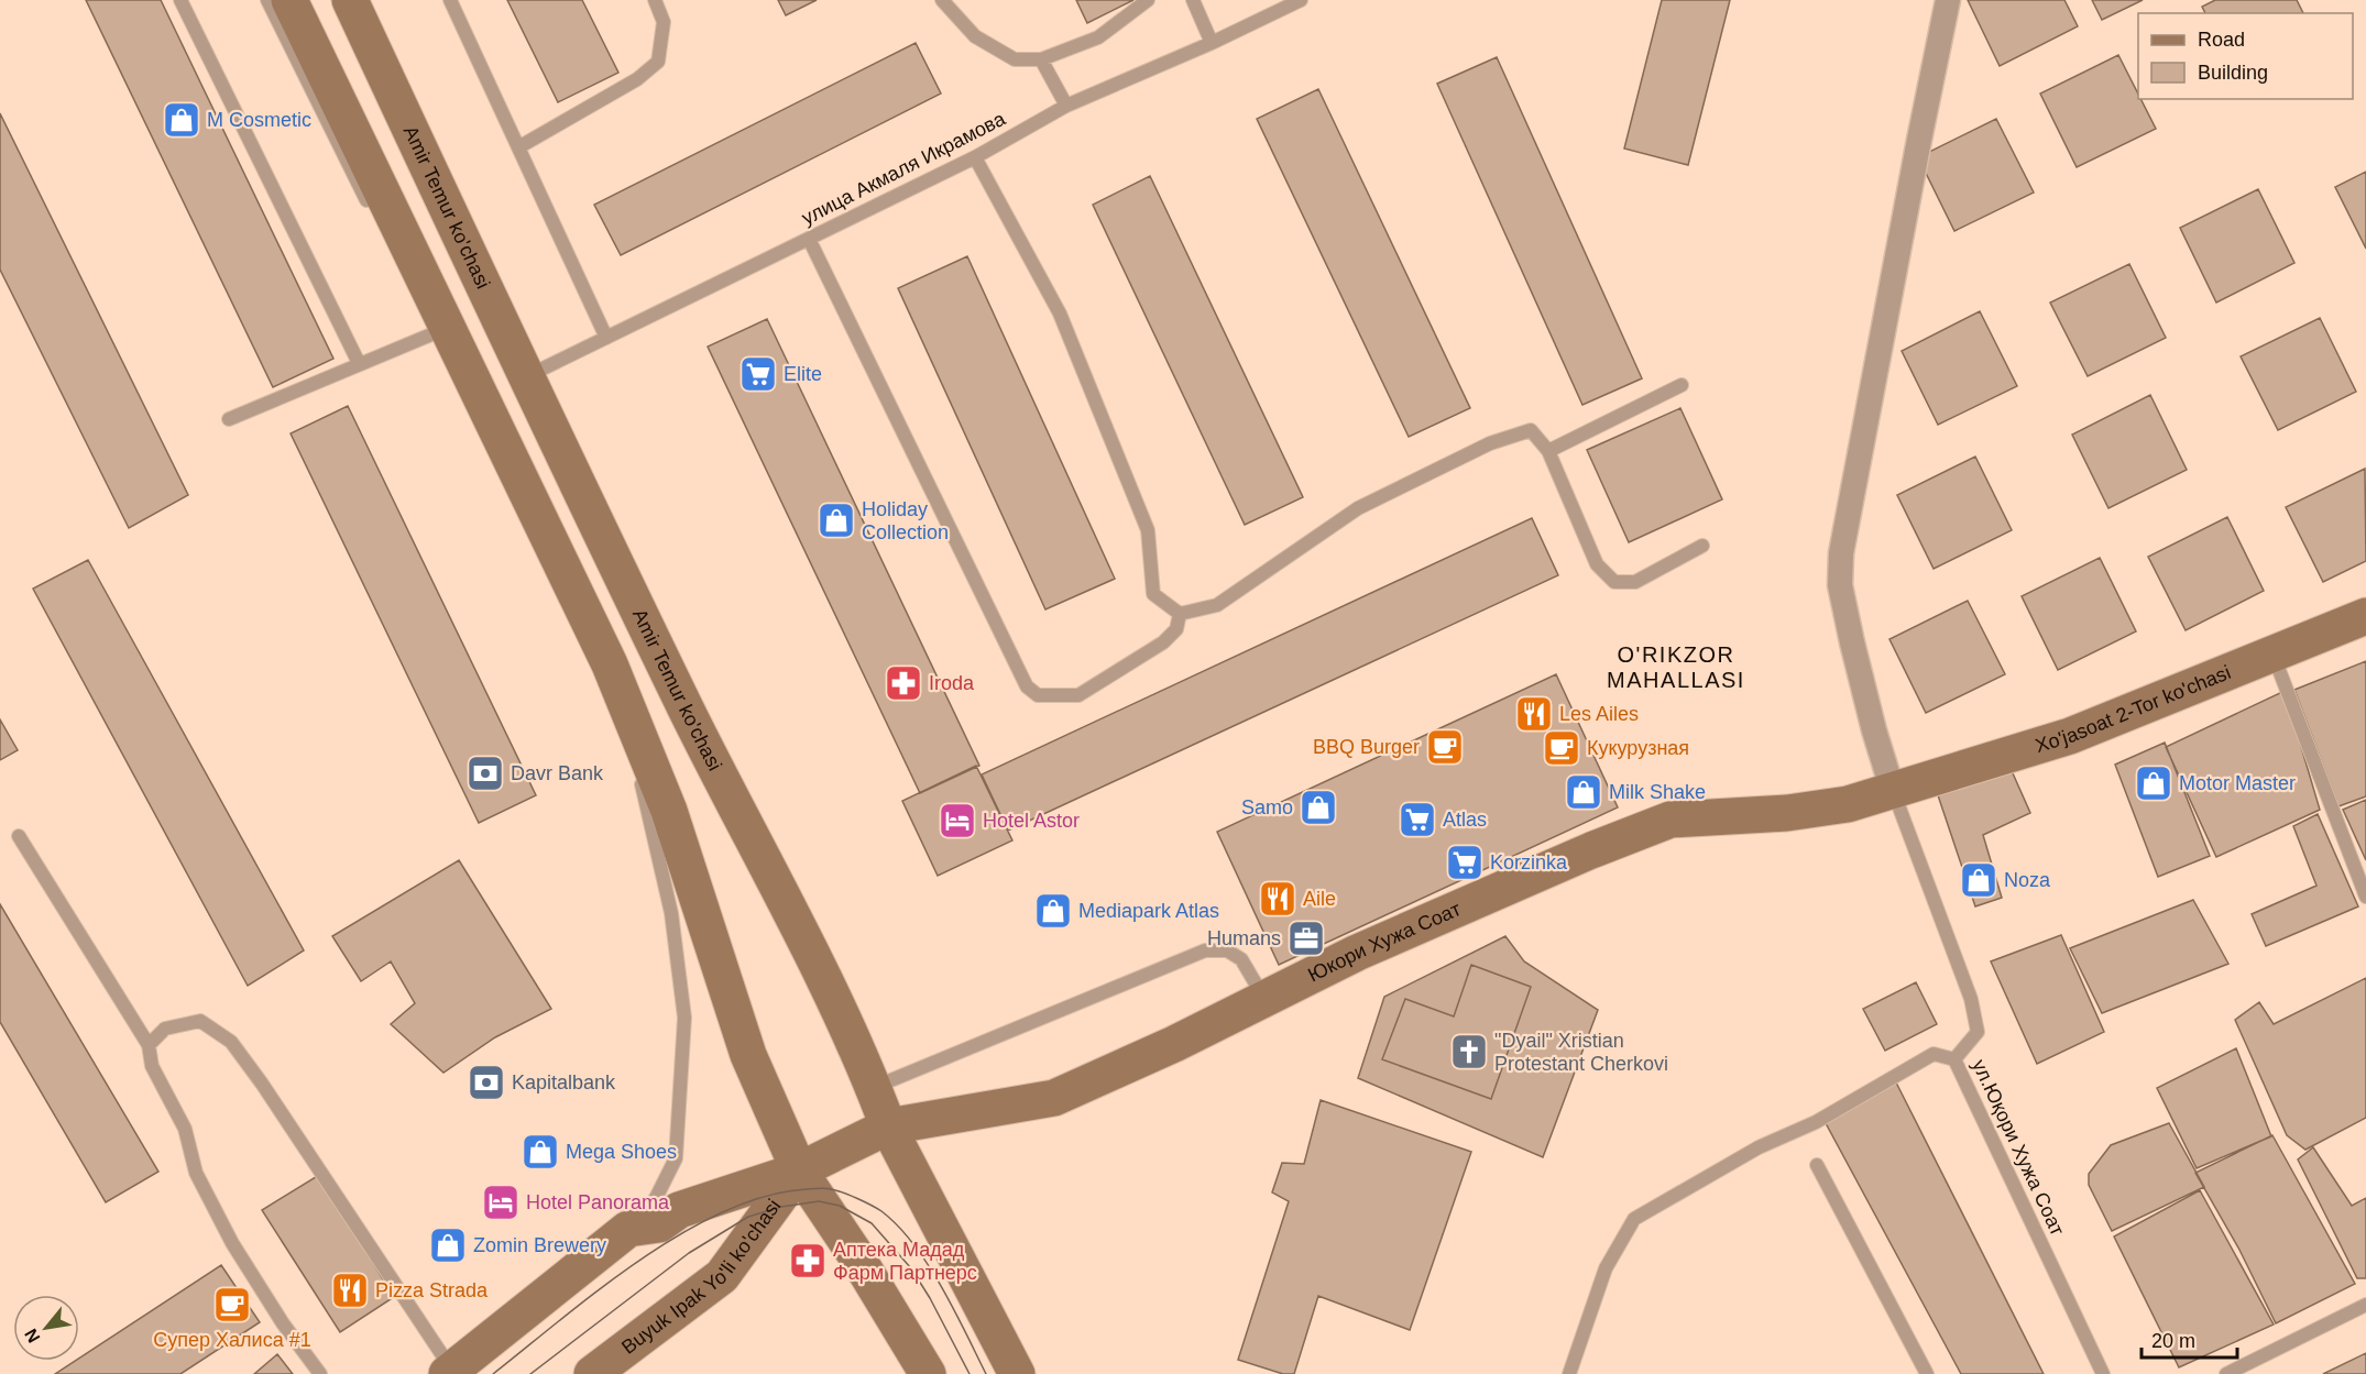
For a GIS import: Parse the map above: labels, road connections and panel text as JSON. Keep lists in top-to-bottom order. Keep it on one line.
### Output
{"streets":{"main road":["Amir Temur ko'chasi","Xo'jasoat 2-Tor ko'chasi","Юкори Хужа Соат","Buyuk Ipak Yo'li ko'chasi"],"lane":["улица Акмаля Икрамова","ул.Юқори Хужа Соат"]},"crossings":[["улица Акмаля Икрамова","Amir Temur ko'chasi"],["Amir Temur ko'chasi","Юкори Хужа Соат"],["Amir Temur ko'chasi","Buyuk Ipak Yo'li ko'chasi"],["Xo'jasoat 2-Tor ko'chasi","Юкори Хужа Соат"],["Xo'jasoat 2-Tor ko'chasi","ул.Юқори Хужа Соат"],["Юкори Хужа Соат","ул.Юқори Хужа Соат"],["Юкори Хужа Соат","Buyuk Ipak Yo'li ko'chasi"]],"districts":["O'RIKZOR MAHALLASI"],"places":{"shop":["M Cosmetic","Holiday Collection","Motor Master","Milk Shake","Samo","Noza","Mediapark Atlas","Mega Shoes","Zomin Brewery"],"supermarket":["Elite","Atlas","Korzinka"],"pharmacy":["Iroda","Аптека Мадад Фарм Партнерс"],"restaurant":["Les Ailes","Aile","Pizza Strada"],"cafe":["BBQ Burger","Кукурузная","Супер Халиса #1"],"bank":["Davr Bank","Kapitalbank"],"hotel":["Hotel Astor","Hotel Panorama"],"office":["Humans"],"church":["\"Dyail\" Xristian Protestant Cherkovi"]},"legend":["Road","Building"],"scale_bar":"20 m","north":"bottom left"}
